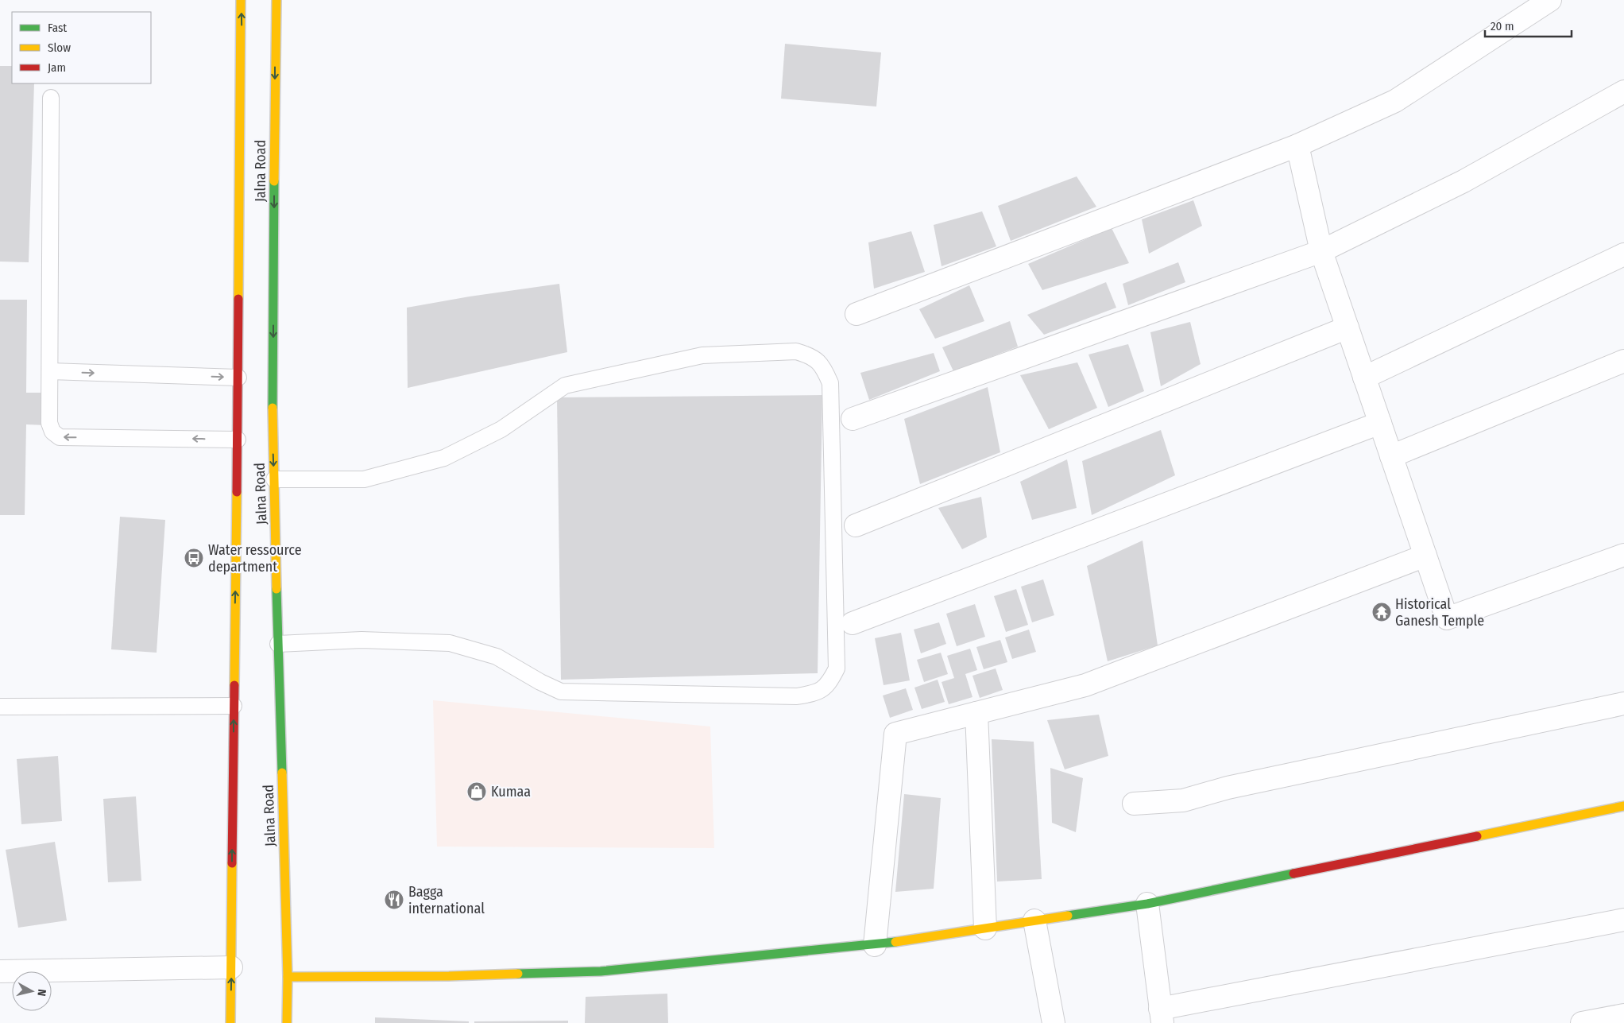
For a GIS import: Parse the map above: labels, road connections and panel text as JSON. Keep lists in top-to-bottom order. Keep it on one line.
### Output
{"streets":{"main road":["Jalna Road"]},"places":{"bus stop":["Water ressource department"],"temple":["Historical Ganesh Temple"],"shop":["Kumaa"],"restaurant":["Bagga international"]},"legend":["Fast","Slow","Jam"],"scale_bar":"20 m","north":"right"}
